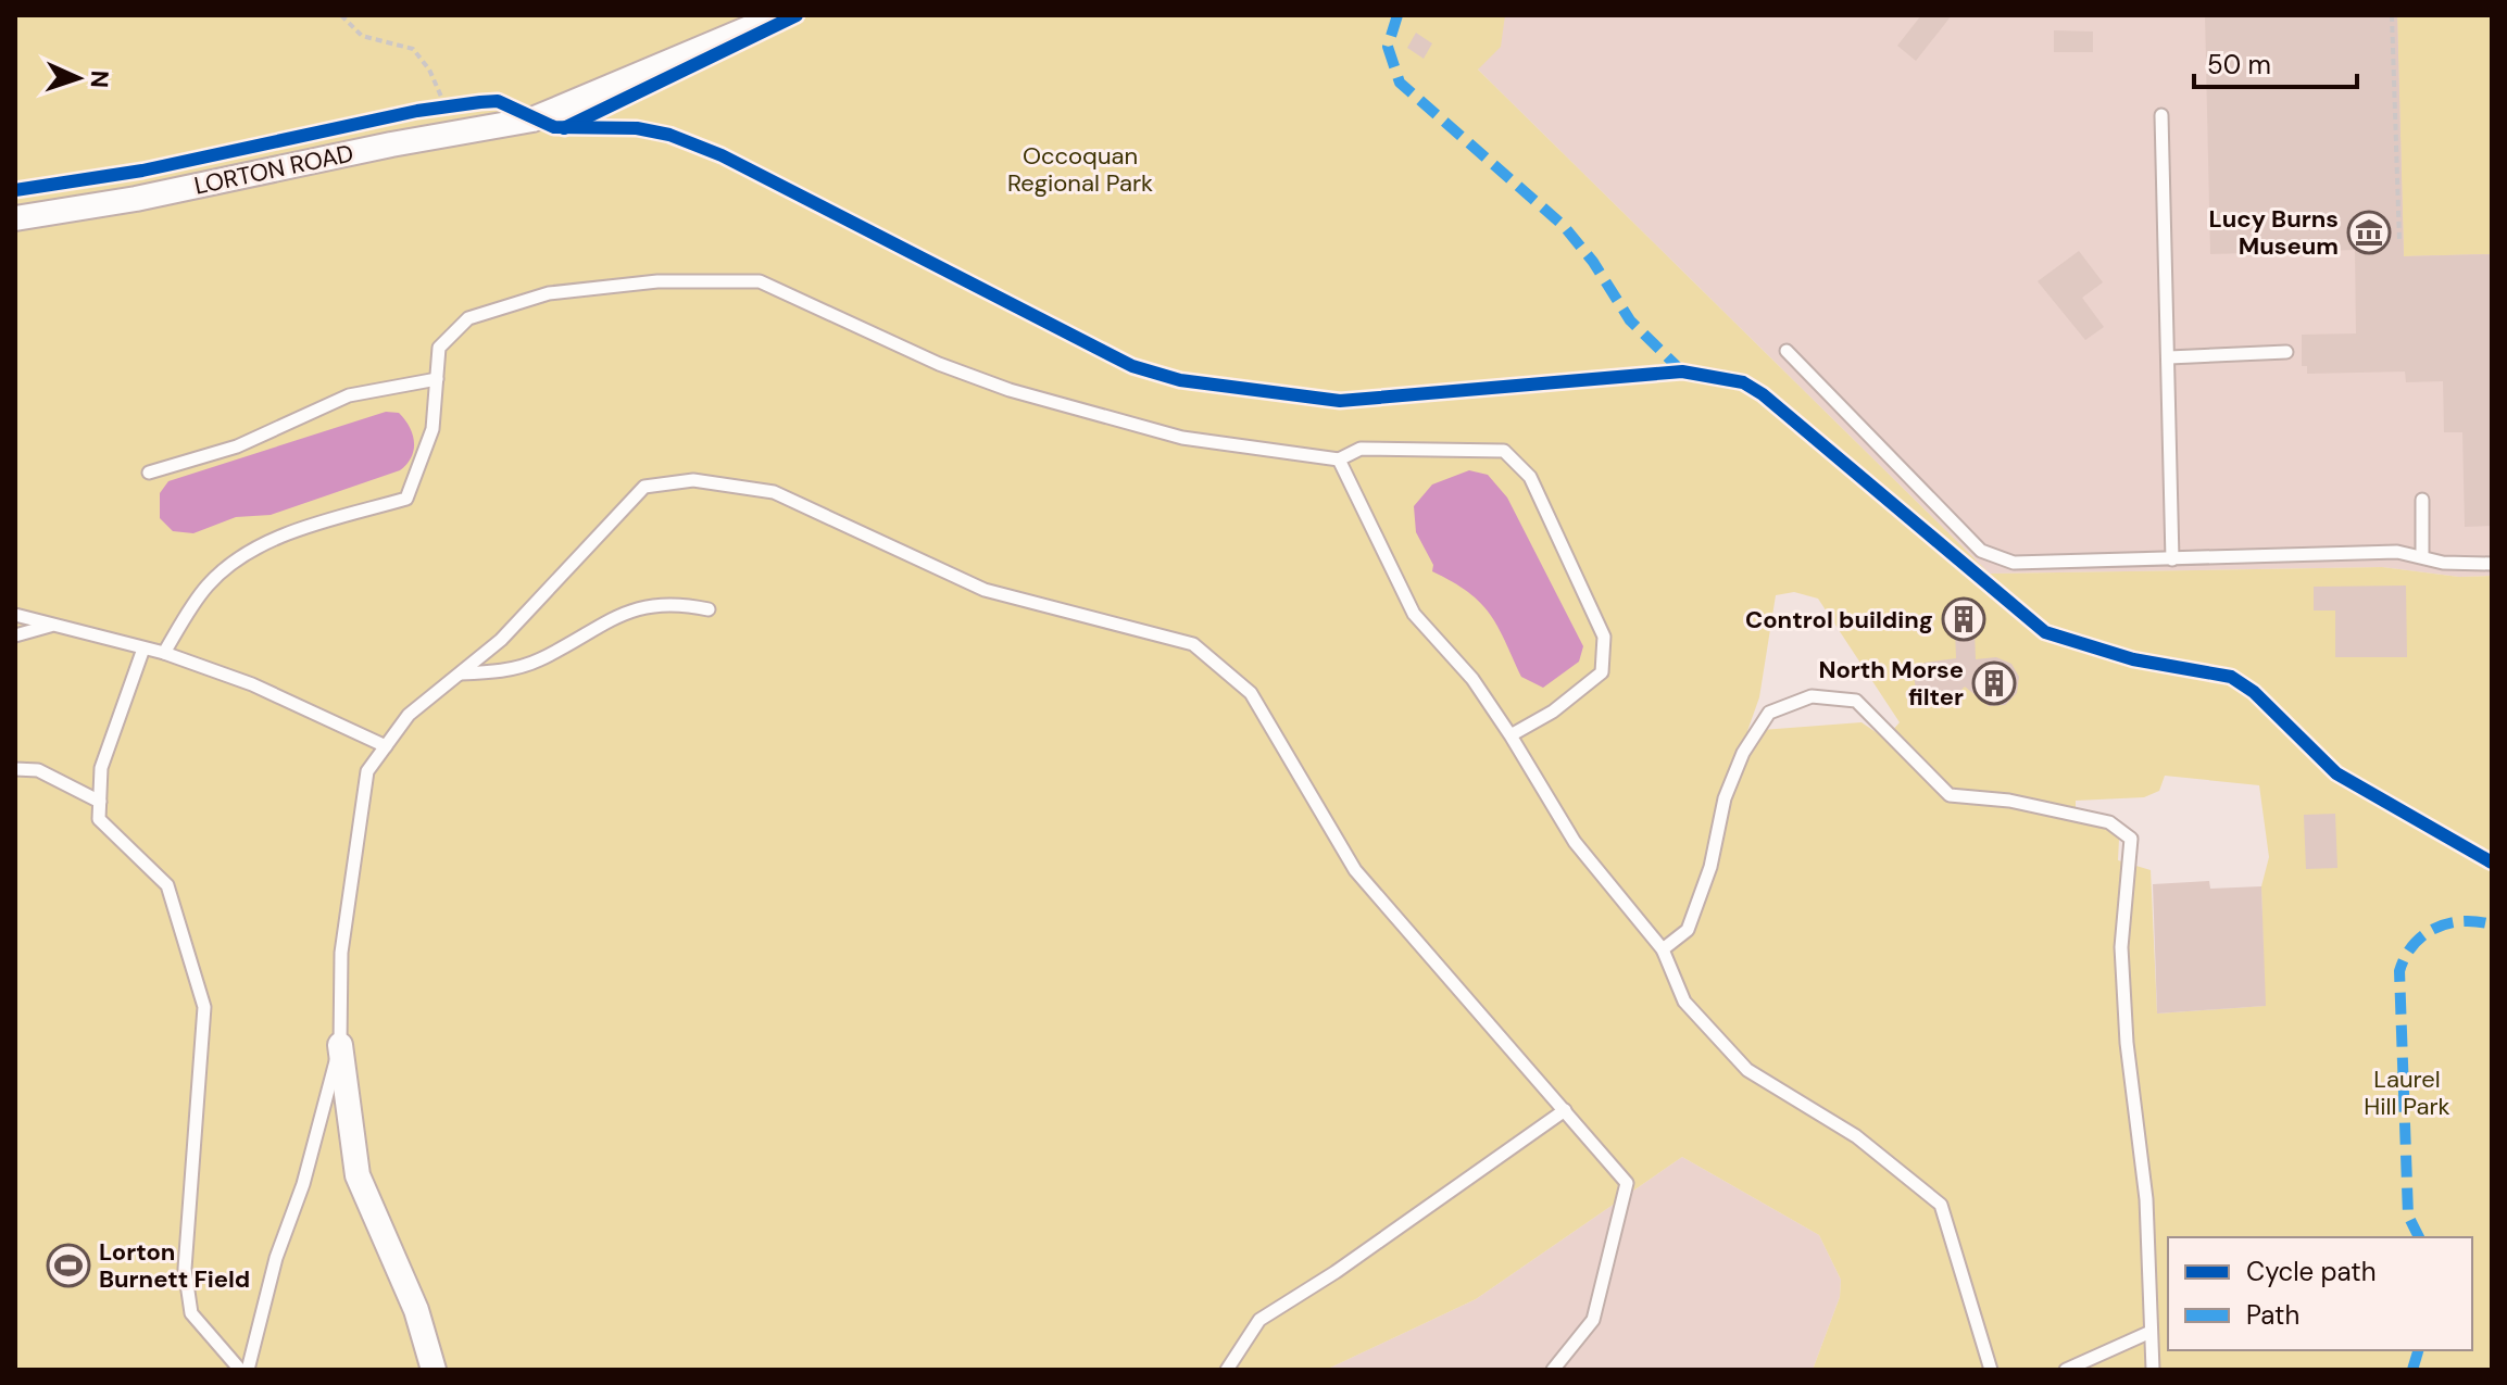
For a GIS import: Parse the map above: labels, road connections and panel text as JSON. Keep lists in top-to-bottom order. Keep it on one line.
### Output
{"streets":{"street":["LORTON ROAD"]},"parks":["Occoquan Regional Park","Laurel Hill Park"],"places":{"museum":["Lucy Burns Museum"],"building":["Control building","North Morse filter"],"sports":["Lorton Burnett Field"]},"legend":["Cycle path","Path"],"scale_bar":"50 m","north":"right"}
